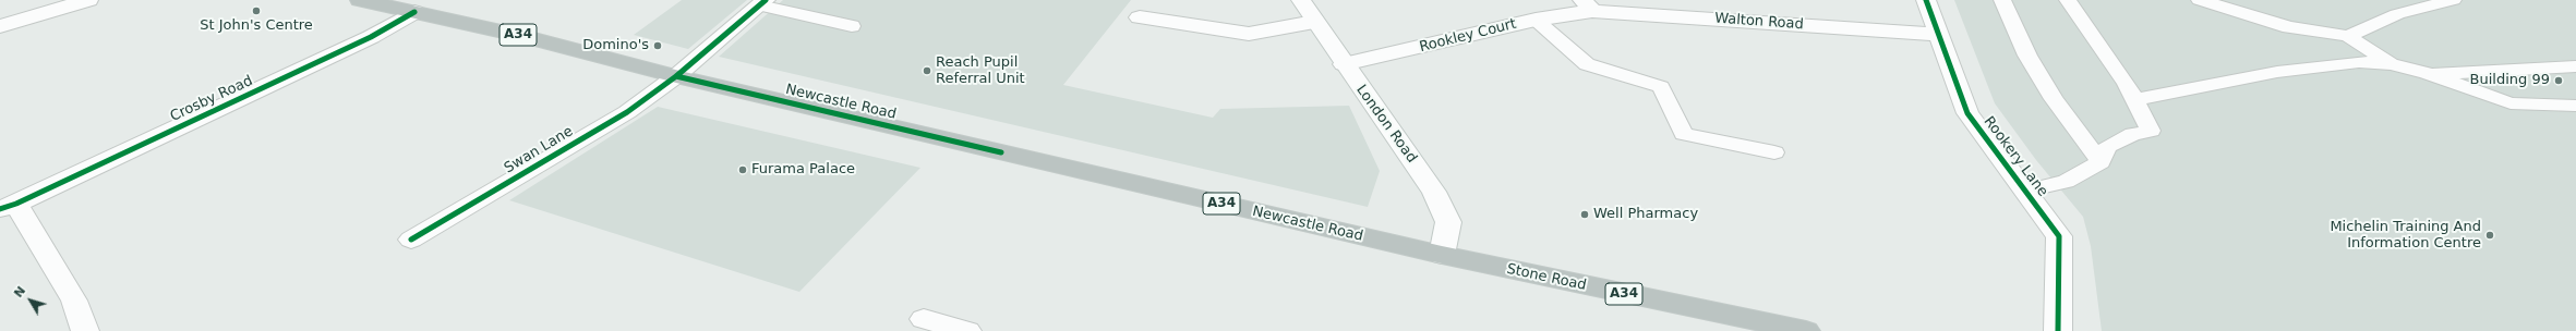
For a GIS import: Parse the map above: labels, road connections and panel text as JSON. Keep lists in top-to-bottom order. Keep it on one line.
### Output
{"streets":{"highway":["A34","Newcastle Road","Stone Road"],"street":["Walton Road","Rookley Court","Crosby Road","London Road","Swan Lane","Rookery Lane"]},"crossings":[["Walton Road","Rookley Court"],["Walton Road","Rookery Lane"],["Rookley Court","London Road"],["Crosby Road","Newcastle Road"],["Newcastle Road","London Road"],["Newcastle Road","Swan Lane"],["Newcastle Road","Stone Road"],["London Road","Stone Road"]],"places":["St John's Centre","Domino's","Reach Pupil Referral Unit","Building 99","Furama Palace","Well Pharmacy","Michelin Training And Information Centre"],"north":"top left"}
